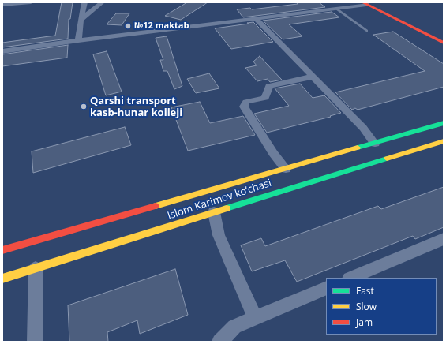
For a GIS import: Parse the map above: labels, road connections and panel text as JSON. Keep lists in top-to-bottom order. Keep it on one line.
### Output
{"streets":{"main road":["Islom Karimov ko‘chasi"]},"places":["№12 maktab","Qarshi transport kasb-hunar kolleji"],"legend":["Fast","Slow","Jam"]}
